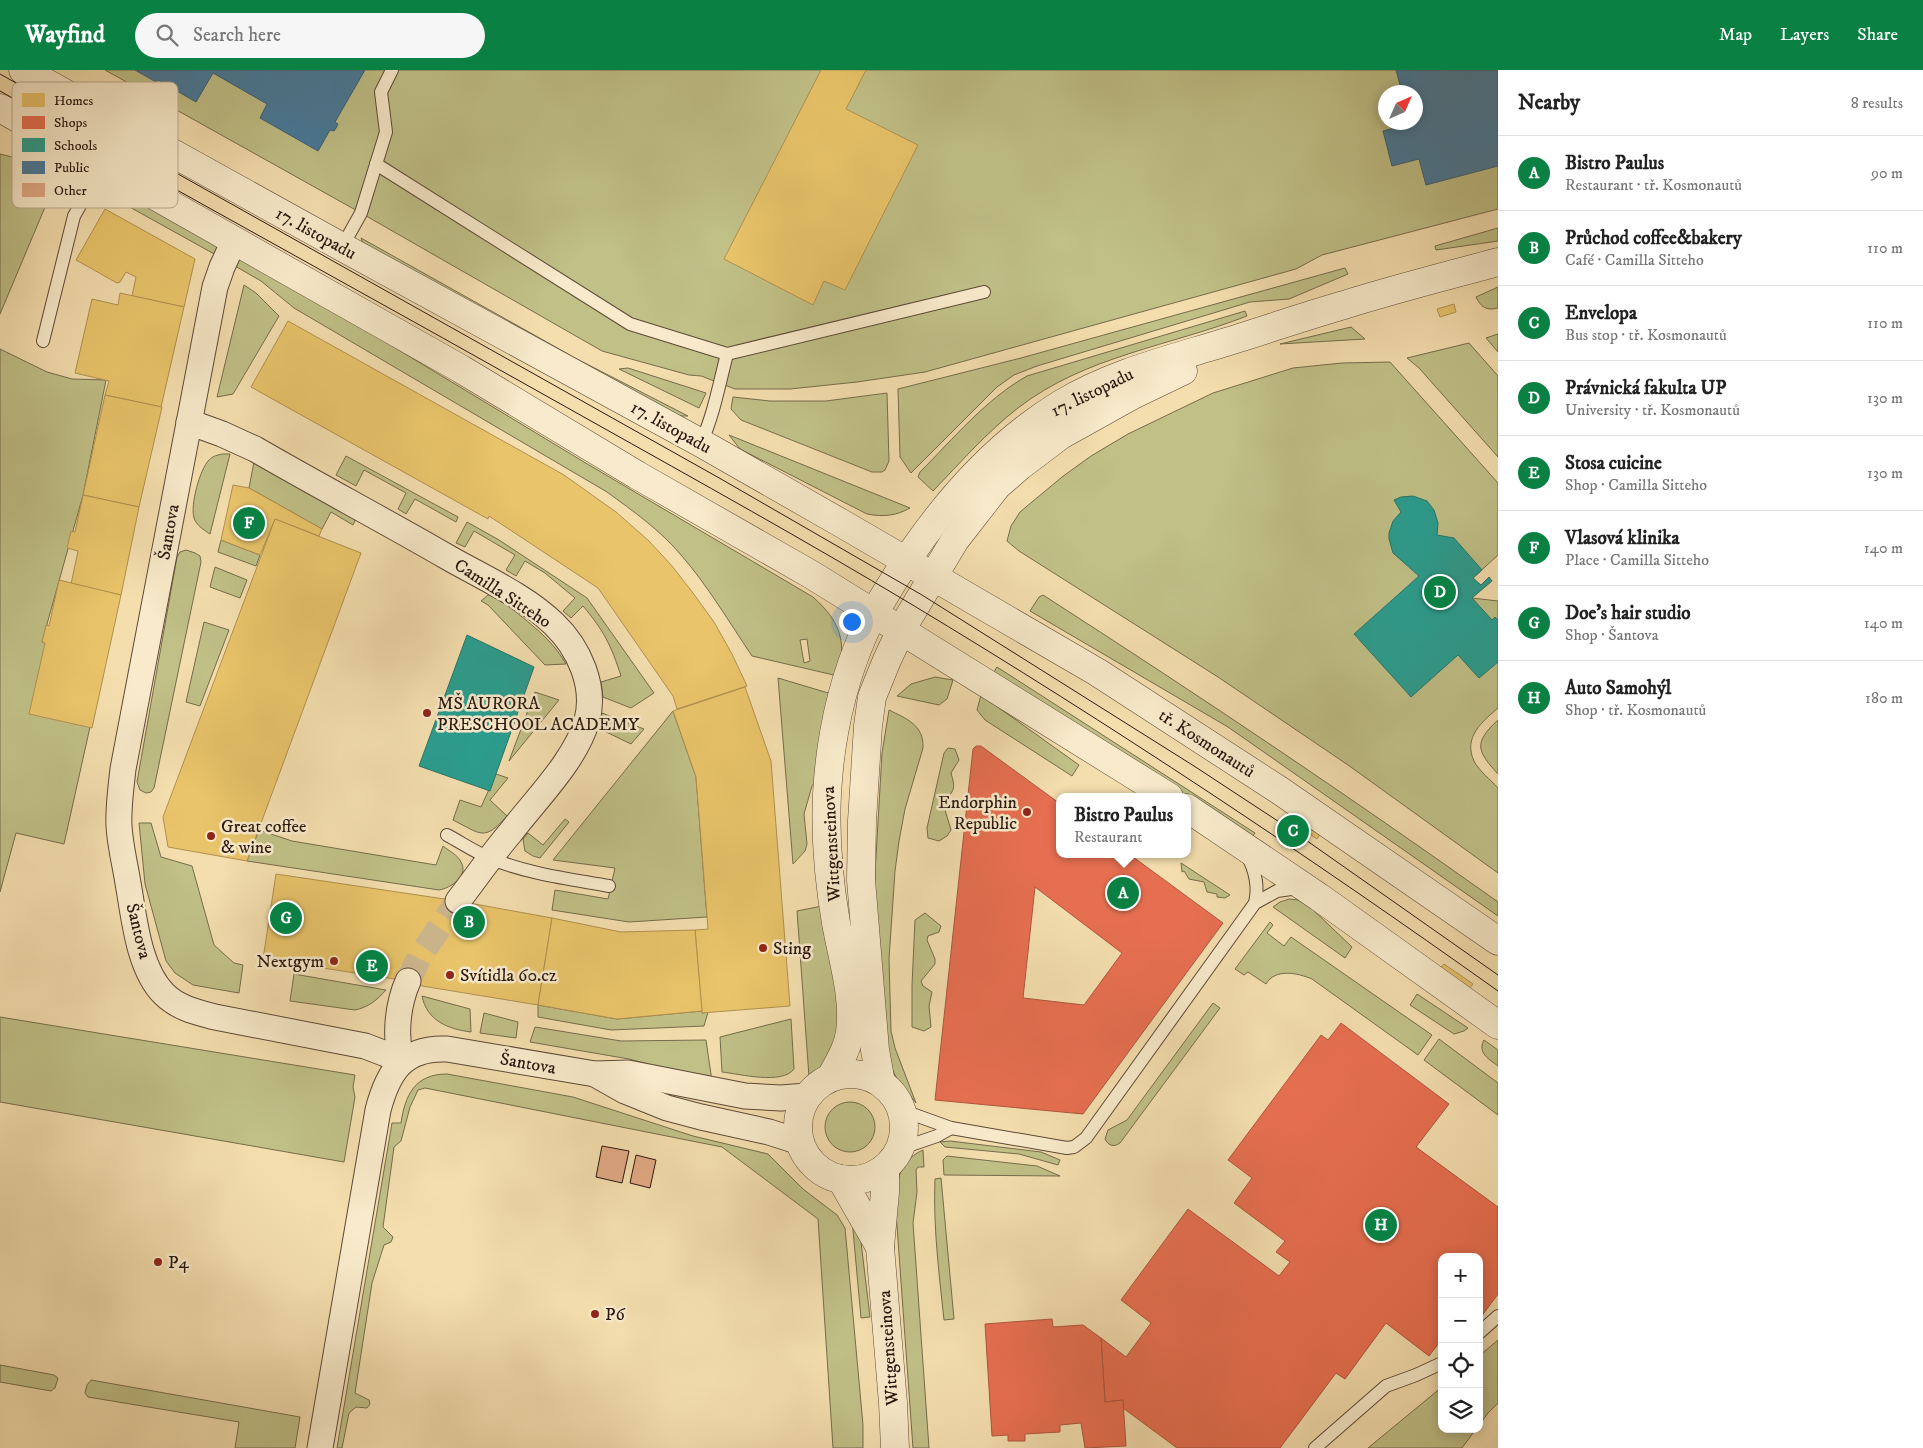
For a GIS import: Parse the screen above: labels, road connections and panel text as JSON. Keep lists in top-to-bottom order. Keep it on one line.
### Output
{"streets":{"street":["17. listopadu","Šantova","Camilla Sitteho","tř. Kosmonautů","Wittgensteinova"]},"crossings":[["17. listopadu","tř. Kosmonautů"],["17. listopadu","Wittgensteinova"],["Šantova","Camilla Sitteho"],["Šantova","Wittgensteinova"],["tř. Kosmonautů","Wittgensteinova"]],"places":["MŠ AURORA PRESCHOOL ACADEMY","Endorphin Republic","Great coffee & wine","Sting","Nextgym","Svítidla 60.cz","P4","P6"],"legend":["Homes","Shops","Schools","Public","Other"],"north":"top right","page":{"header":"Wayfind","search":"Search here","nav":["Map","Layers","Share"],"heading":["Nearby","8 results"],"list":[{"mark":"A","name":"Bistro Paulus","note":"Restaurant · tř. Kosmonautů","value":"90 m"},{"mark":"B","name":"Průchod coffee&bakery","note":"Café · Camilla Sitteho","value":"110 m"},{"mark":"C","name":"Envelopa","note":"Bus stop · tř. Kosmonautů","value":"110 m"},{"mark":"D","name":"Právnická fakulta UP","note":"University · tř. Kosmonautů","value":"130 m"},{"mark":"E","name":"Stosa cuicine","note":"Shop · Camilla Sitteho","value":"130 m"},{"mark":"F","name":"Vlasová klinika","note":"Place · Camilla Sitteho","value":"140 m"},{"mark":"G","name":"Doe's hair studio","note":"Shop · Šantova","value":"140 m"},{"mark":"H","name":"Auto Samohýl","note":"Shop · tř. Kosmonautů","value":"180 m"}],"pins":["F","D","C","A","G","B","E","H"],"popup":["Bistro Paulus","Restaurant"],"map_buttons":["+","−"]}}
